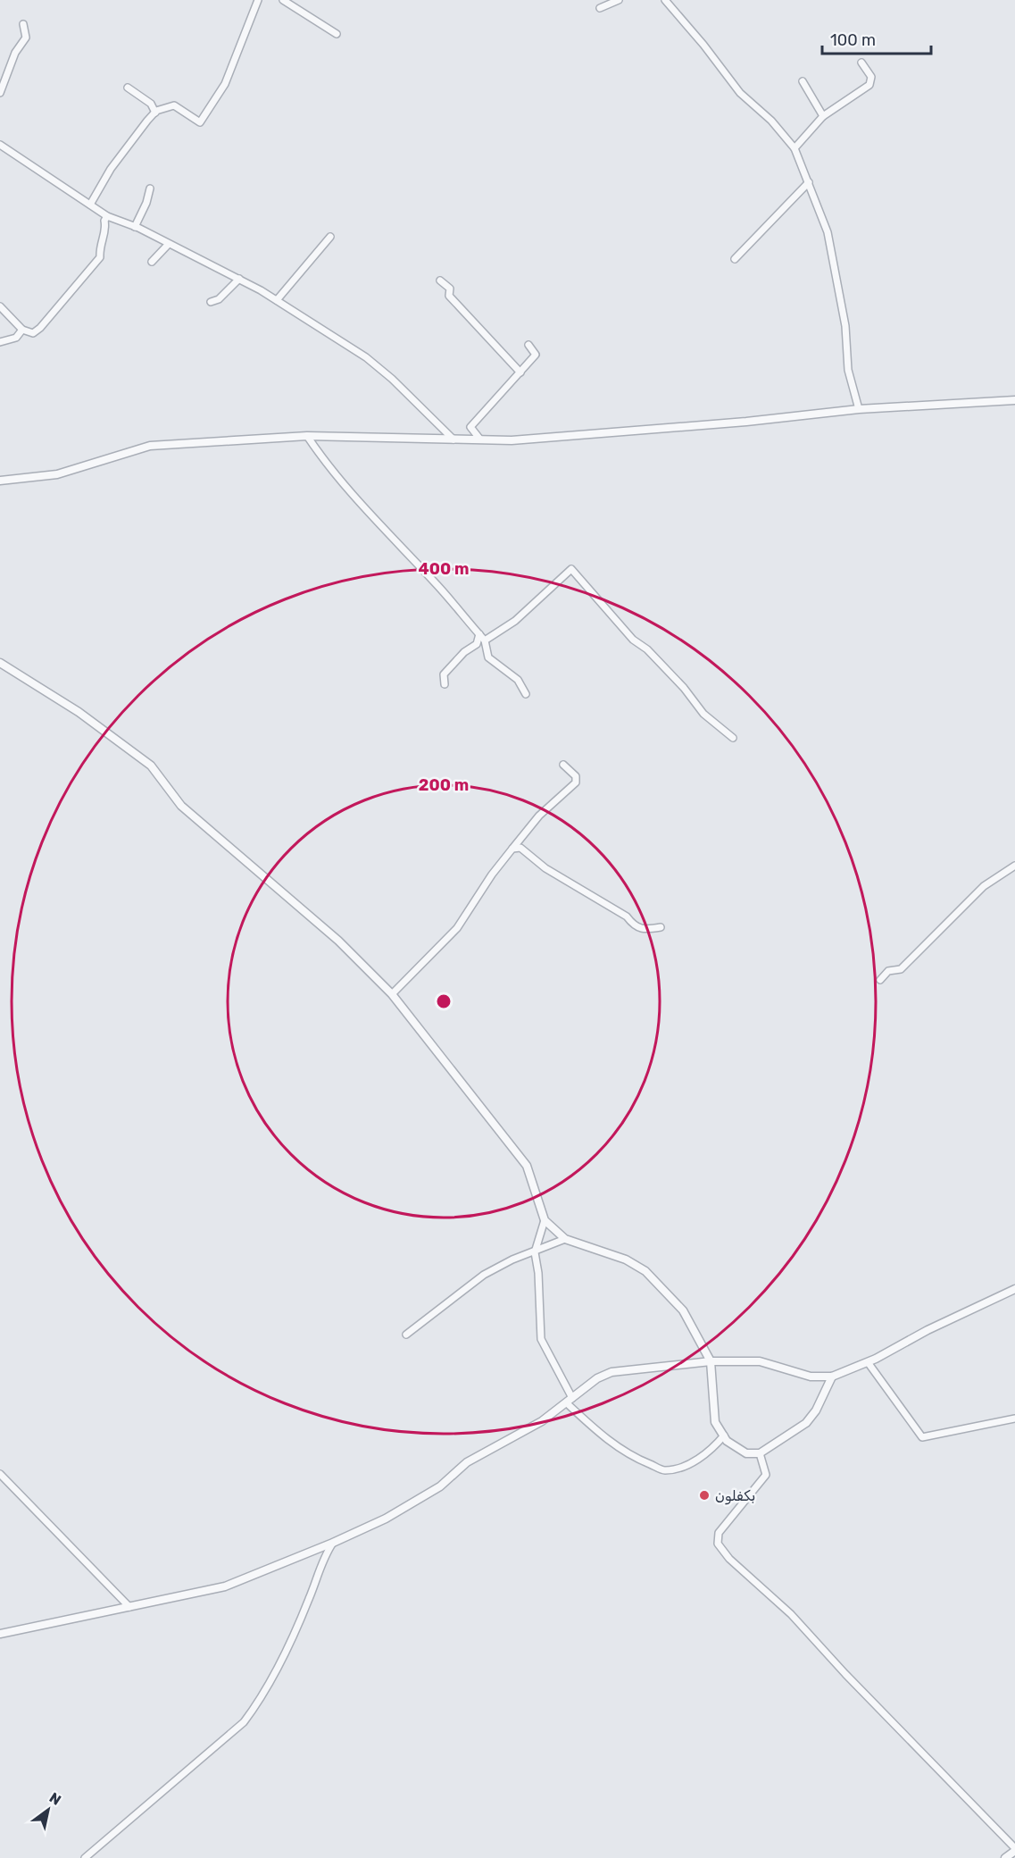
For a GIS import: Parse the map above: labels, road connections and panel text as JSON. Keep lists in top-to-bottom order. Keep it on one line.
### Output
{"places":["بكفلون"],"scale_bar":"100 m","north":"top right","rings":["400 m","200 m"]}
